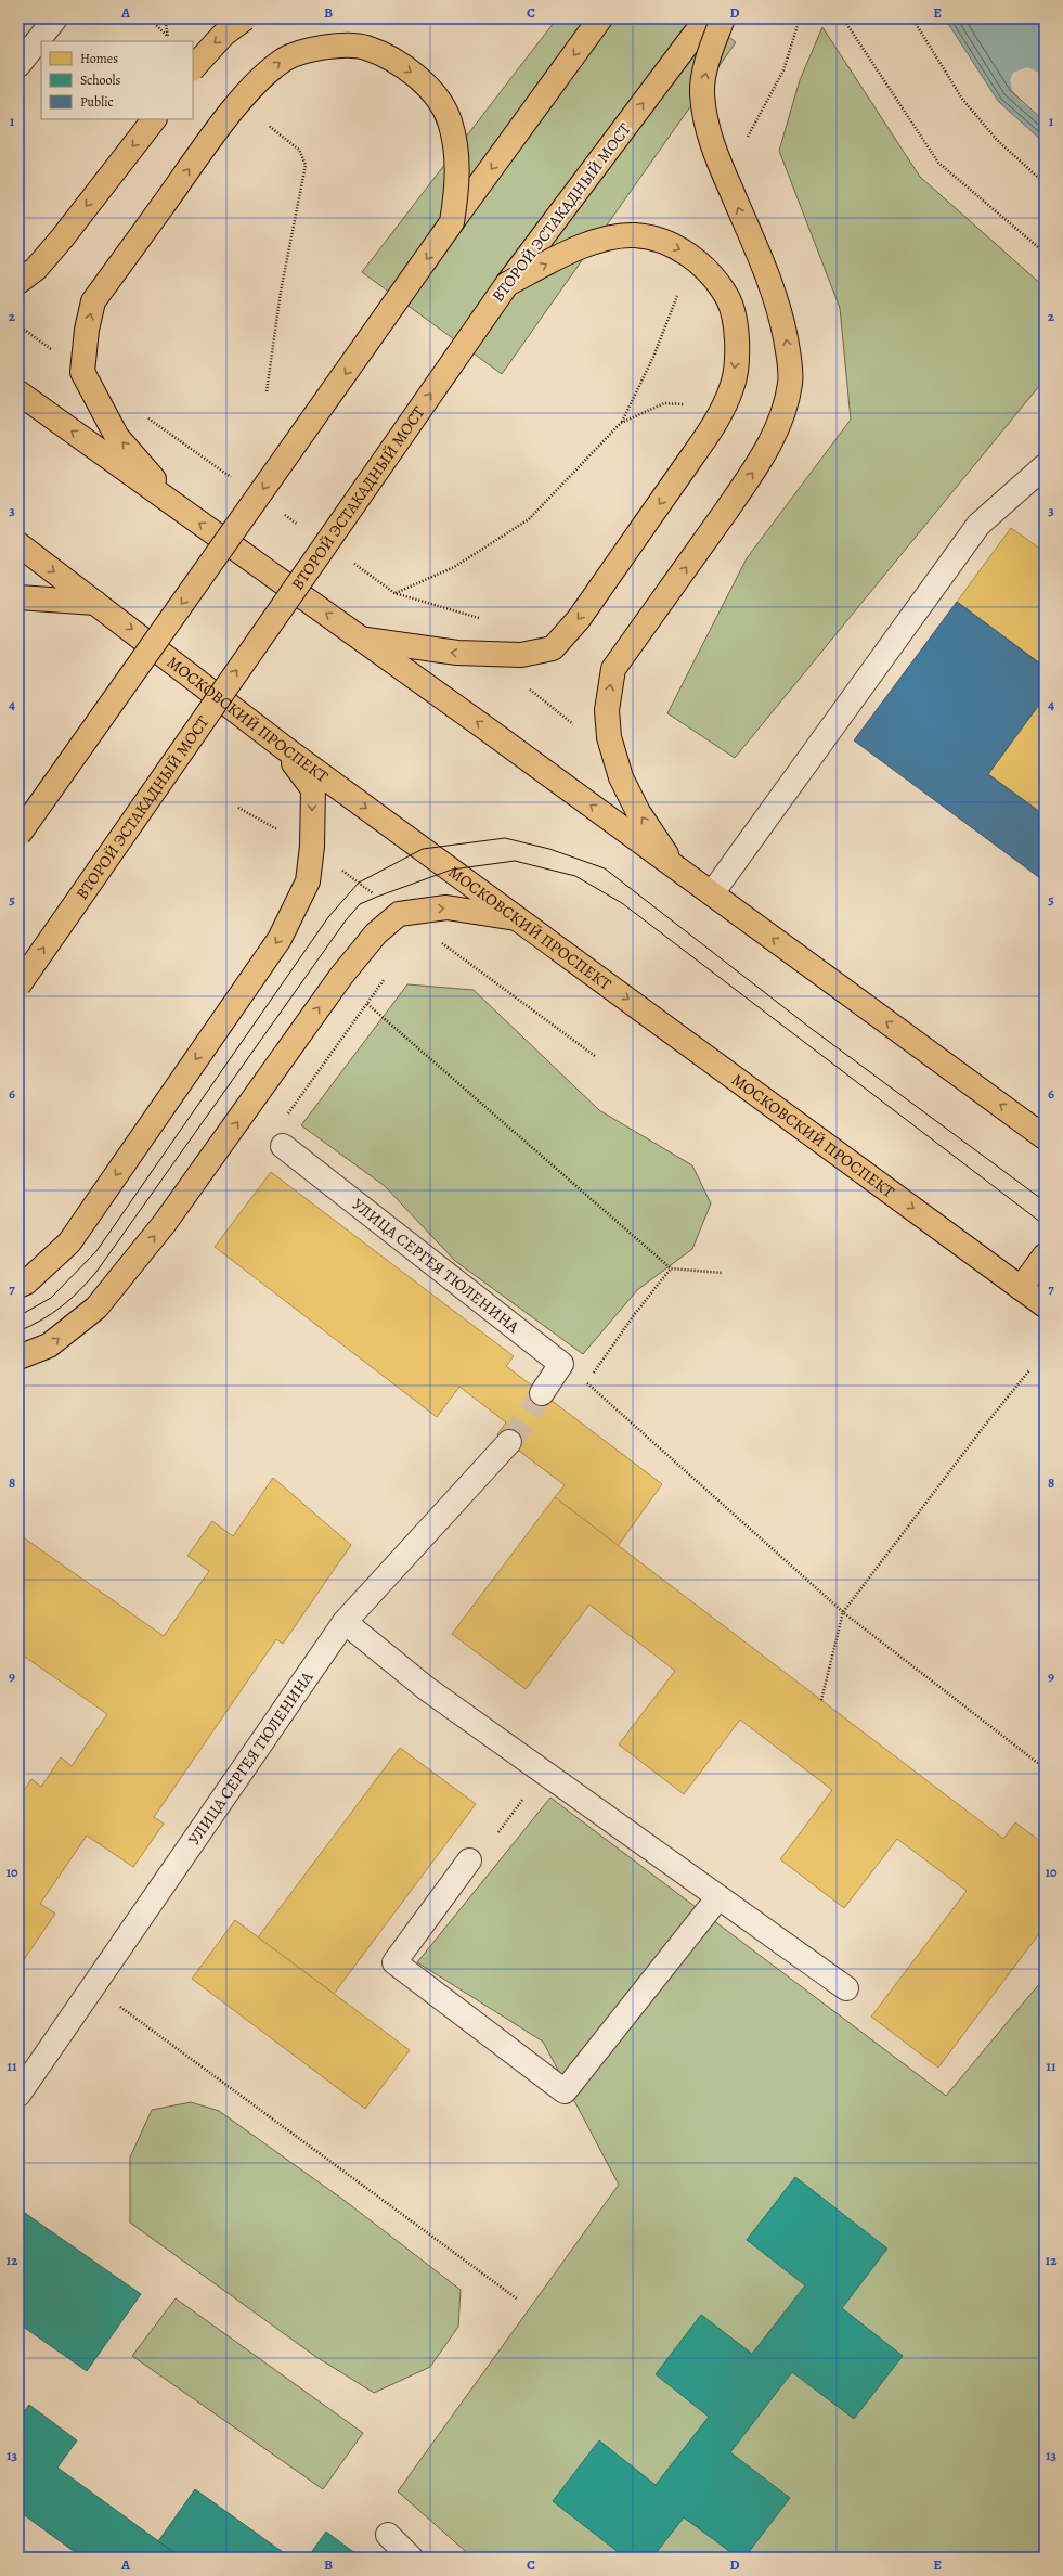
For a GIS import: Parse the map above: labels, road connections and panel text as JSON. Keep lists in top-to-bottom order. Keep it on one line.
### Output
{"streets":{"main road":["ВТОРОЙ ЭСТАКАДНЫЙ МОСТ","МОСКОВСКИЙ ПРОСПЕКТ"],"street":["УЛИЦА СЕРГЕЯ ТЮЛЕНИНА"]},"legend":["Homes","Schools","Public"],"grid":{"columns":["A","B","C","D","E"],"rows":["1","2","3","4","5","6","7","8","9","10","11","12","13"]}}
